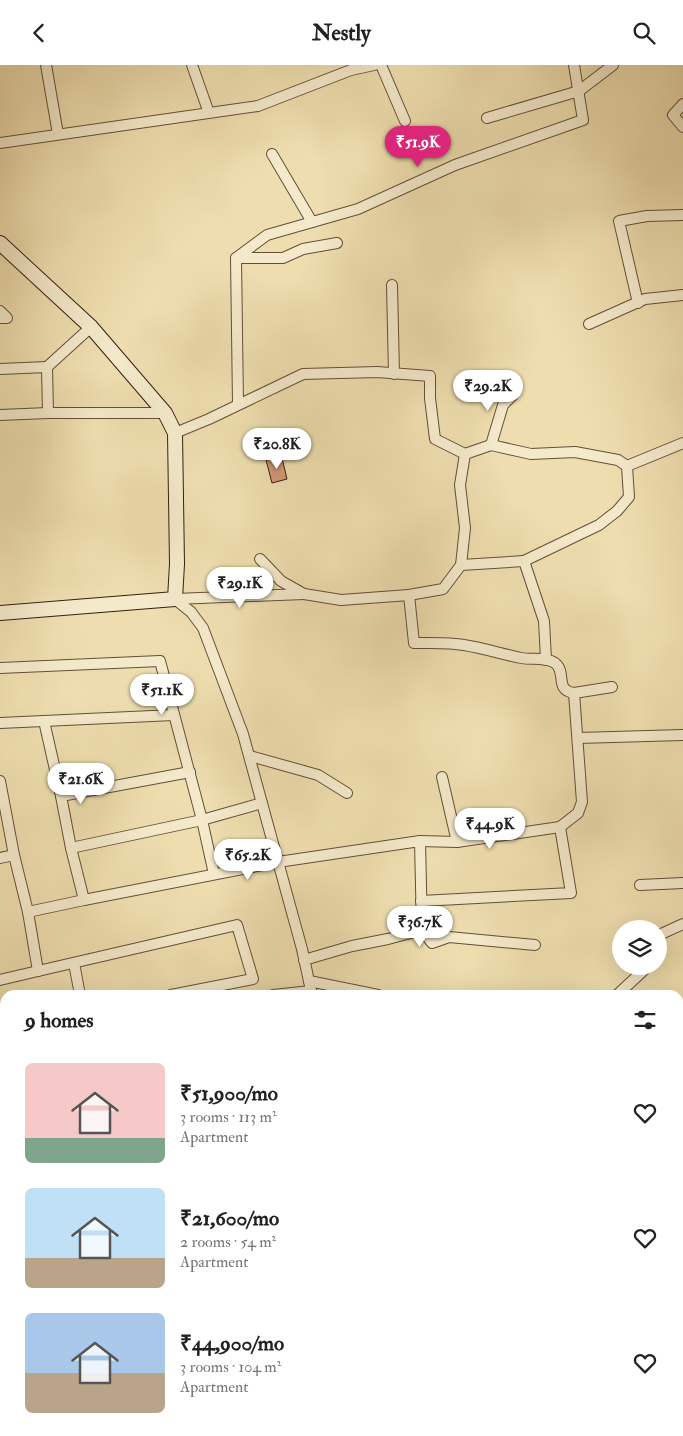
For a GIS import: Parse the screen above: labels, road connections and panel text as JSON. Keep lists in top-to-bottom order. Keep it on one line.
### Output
{"page":{"header":"Nestly","price":["₹51.9K","₹29.2K","₹20.8K","₹29.1K","₹51.1K","₹21.6K","₹44.9K","₹65.2K","₹36.7K"],"heading":"9 homes","list":[{"name":"₹51,900/mo","note":"3 rooms · 113 m² · Apartment"},{"name":"₹21,600/mo","note":"2 rooms · 54 m² · Apartment"},{"name":"₹44,900/mo","note":"3 rooms · 104 m² · Apartment"}]}}
